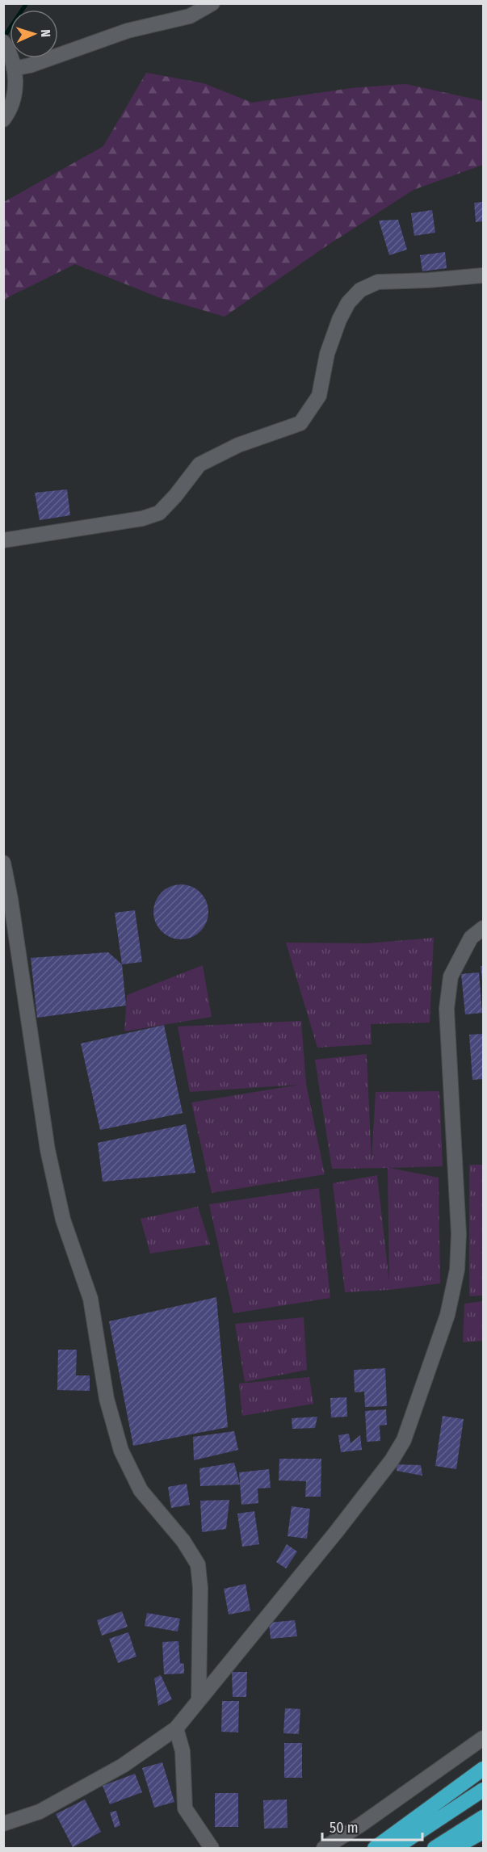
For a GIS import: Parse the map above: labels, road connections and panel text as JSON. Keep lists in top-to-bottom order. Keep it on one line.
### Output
{"scale_bar":"50 m","north":"right"}
